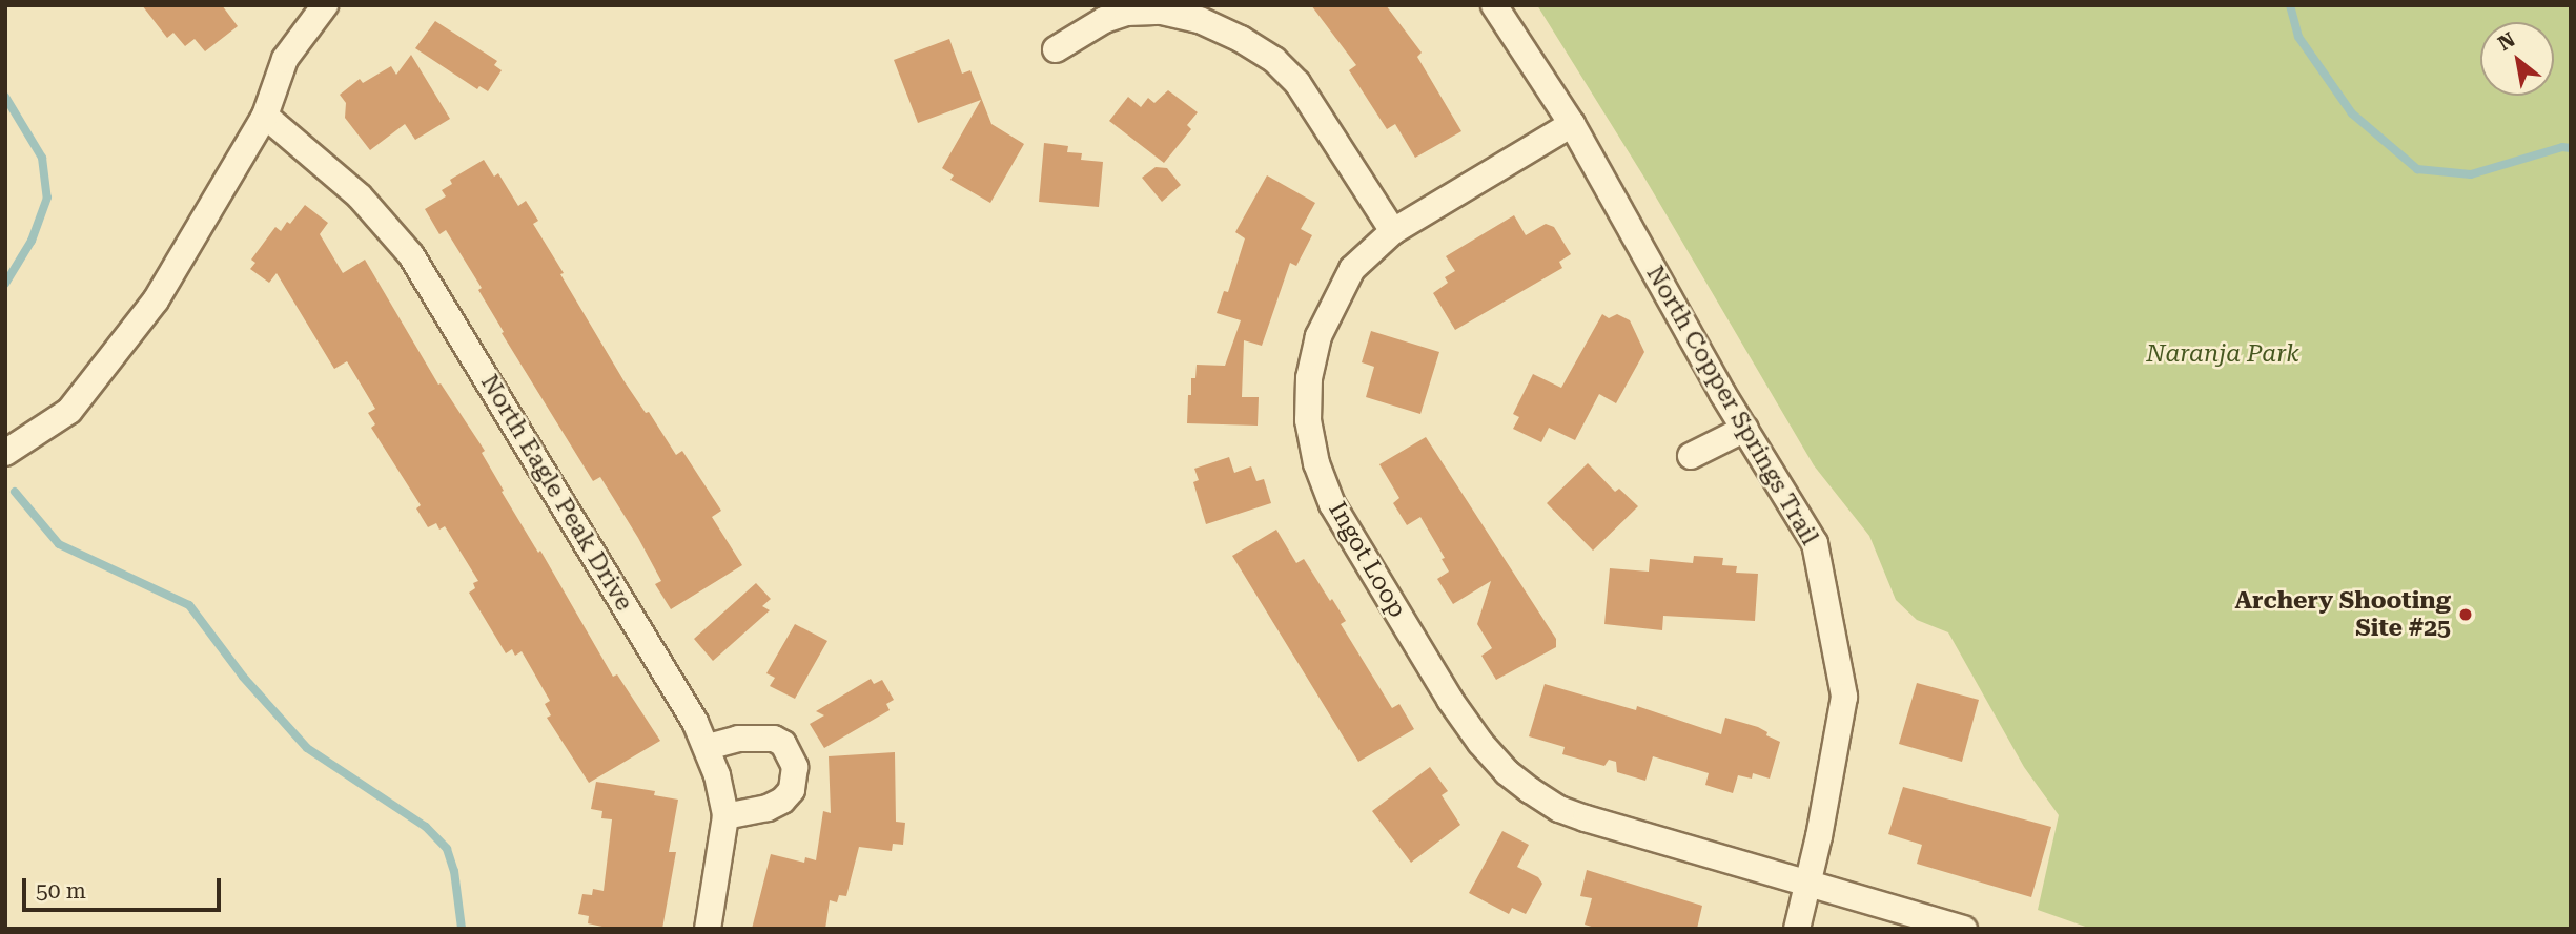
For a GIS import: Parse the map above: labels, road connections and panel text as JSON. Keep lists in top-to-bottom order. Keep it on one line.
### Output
{"streets":{"street":["North Copper Springs Trail","North Eagle Peak Drive","Ingot Loop"]},"crossings":[["North Copper Springs Trail","Ingot Loop"]],"parks":["Naranja Park"],"places":["Archery Shooting Site #25"],"scale_bar":"50 m","north":"top left"}
